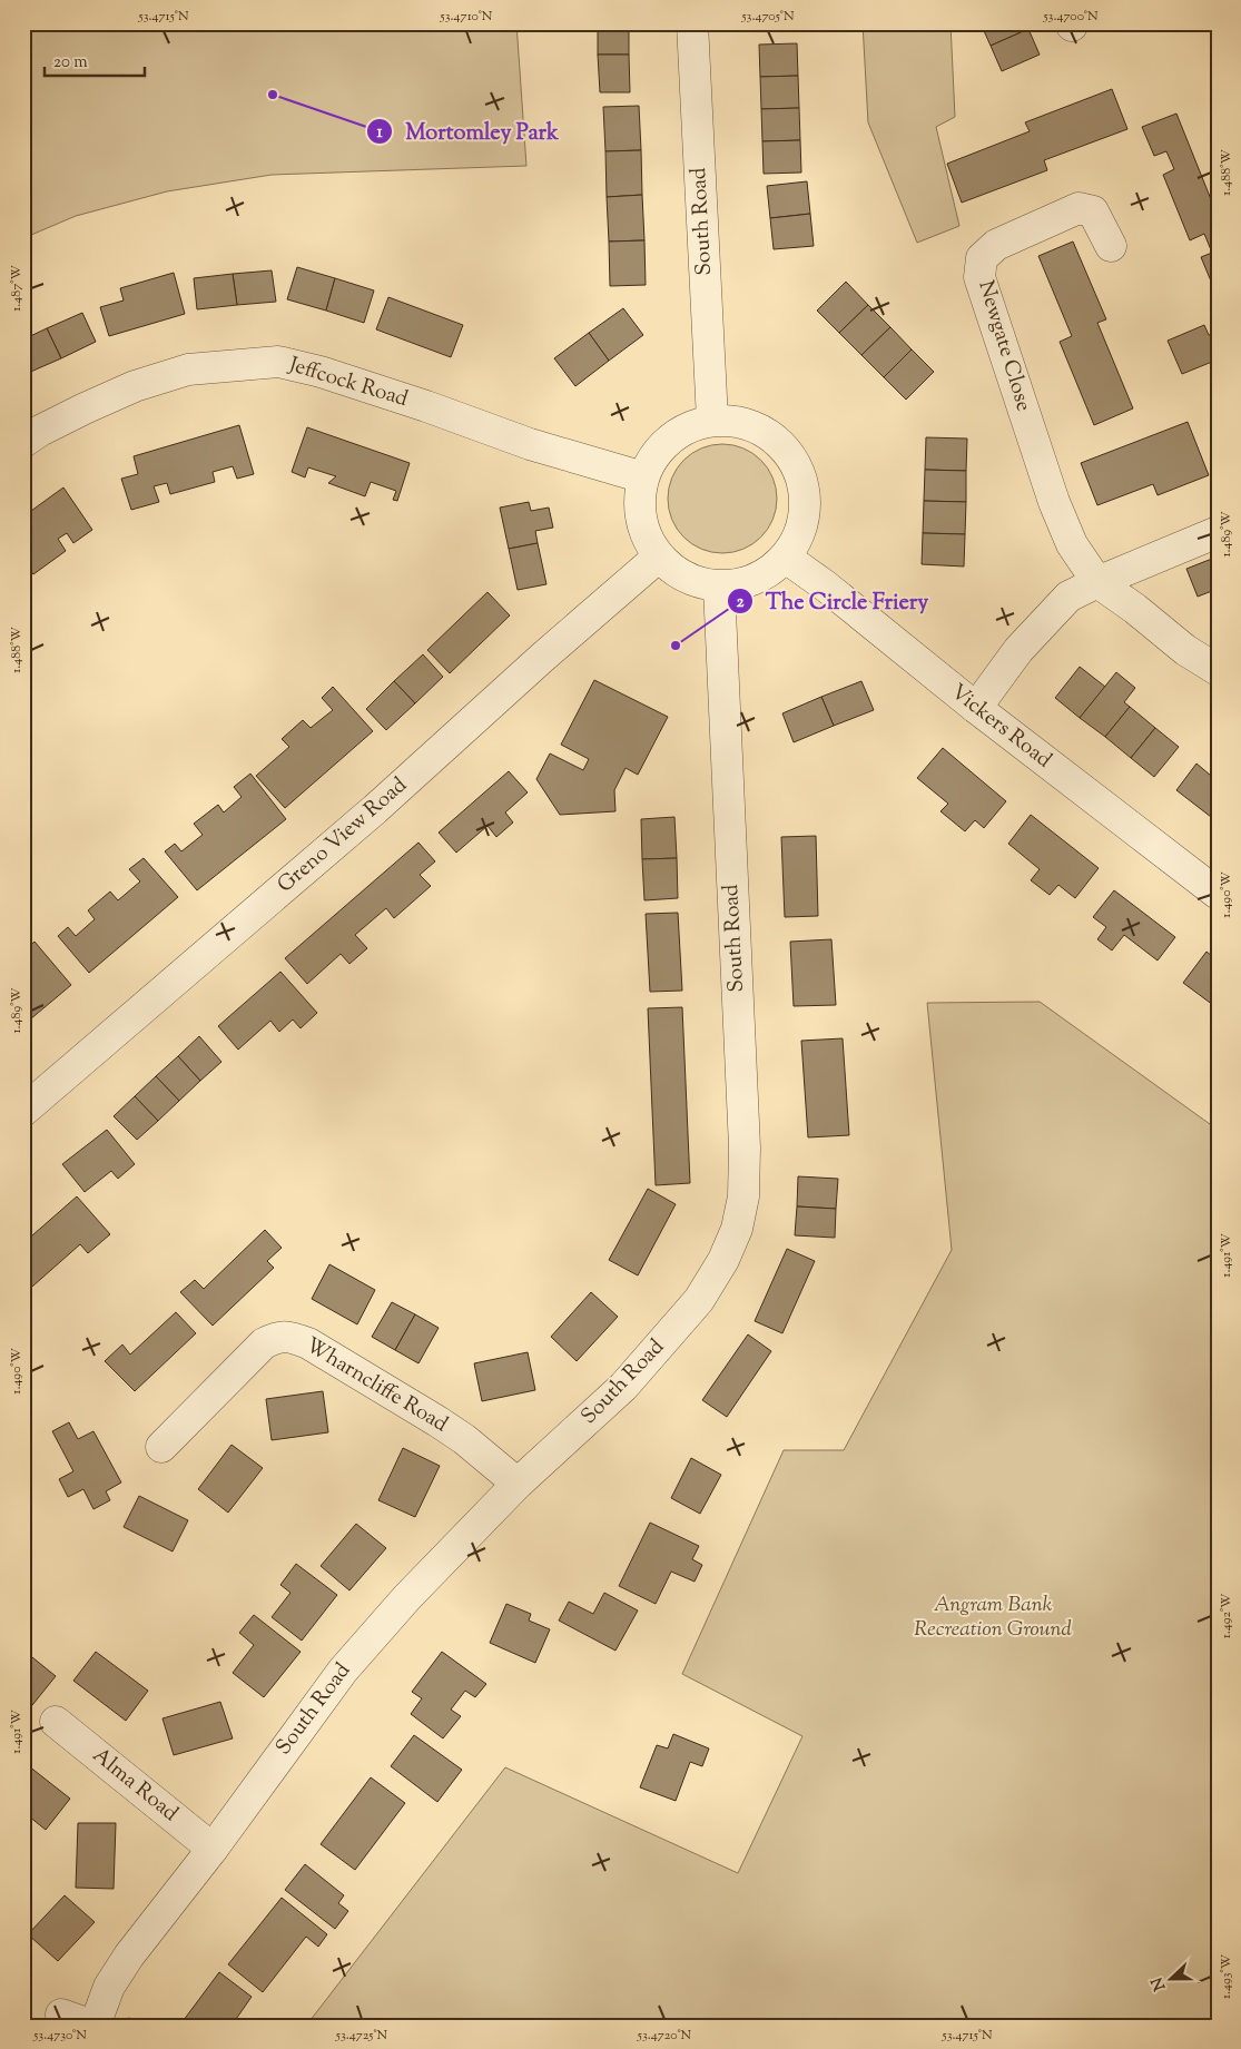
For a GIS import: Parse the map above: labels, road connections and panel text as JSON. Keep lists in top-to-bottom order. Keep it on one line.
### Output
{"streets":{"street":["South Road","Newgate Close","Jeffcock Road","Vickers Road","Greno View Road","Wharncliffe Road","Alma Road"]},"crossings":[["South Road","Jeffcock Road"],["South Road","Vickers Road"],["South Road","Greno View Road"],["South Road","Wharncliffe Road"],["South Road","Alma Road"],["Jeffcock Road","Vickers Road"],["Jeffcock Road","Greno View Road"],["Vickers Road","Greno View Road"]],"parks":["Angram Bank Recreation Ground"],"places":["Mortomley Park","The Circle Friery"],"scale_bar":"20 m","north":"left","coordinates":["53.4715°N","53.4710°N","53.4705°N","53.4700°N","1.488°W","1.487°W","1.489°W","1.490°W","1.491°W","1.492°W","1.493°W","53.4730°N","53.4725°N","53.4720°N"]}
